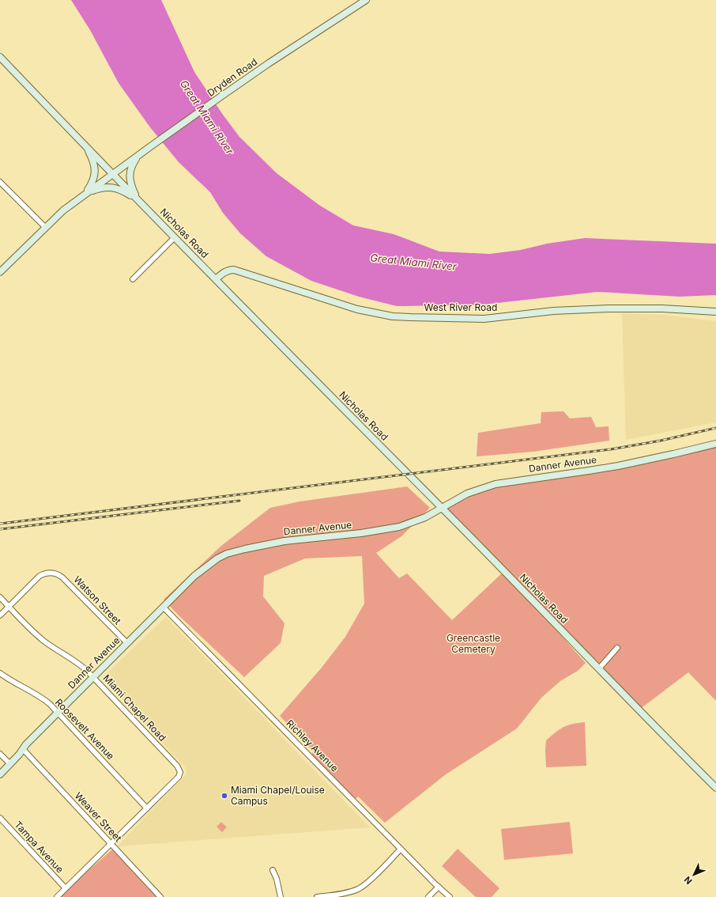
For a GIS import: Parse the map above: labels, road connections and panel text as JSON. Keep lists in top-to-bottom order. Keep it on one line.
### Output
{"streets":{"street":["Dryden Road","Nicholas Road","West River Road","Danner Avenue","Watson Street","Miami Chapel Road","Roosevelt Avenue","Richley Avenue","Weaver Street","Tampa Avenue"]},"crossings":[["Dryden Road","Nicholas Road"],["Nicholas Road","West River Road"],["Nicholas Road","Danner Avenue"],["Danner Avenue","Watson Street"],["Danner Avenue","Miami Chapel Road"],["Danner Avenue","Roosevelt Avenue"],["Danner Avenue","Richley Avenue"],["Danner Avenue","Weaver Street"],["Watson Street","Miami Chapel Road"],["Miami Chapel Road","Roosevelt Avenue"]],"water":["Great Miami River"],"parks":["Greencastle Cemetery"],"places":["Miami Chapel/Louise Campus"],"north":"bottom left"}
